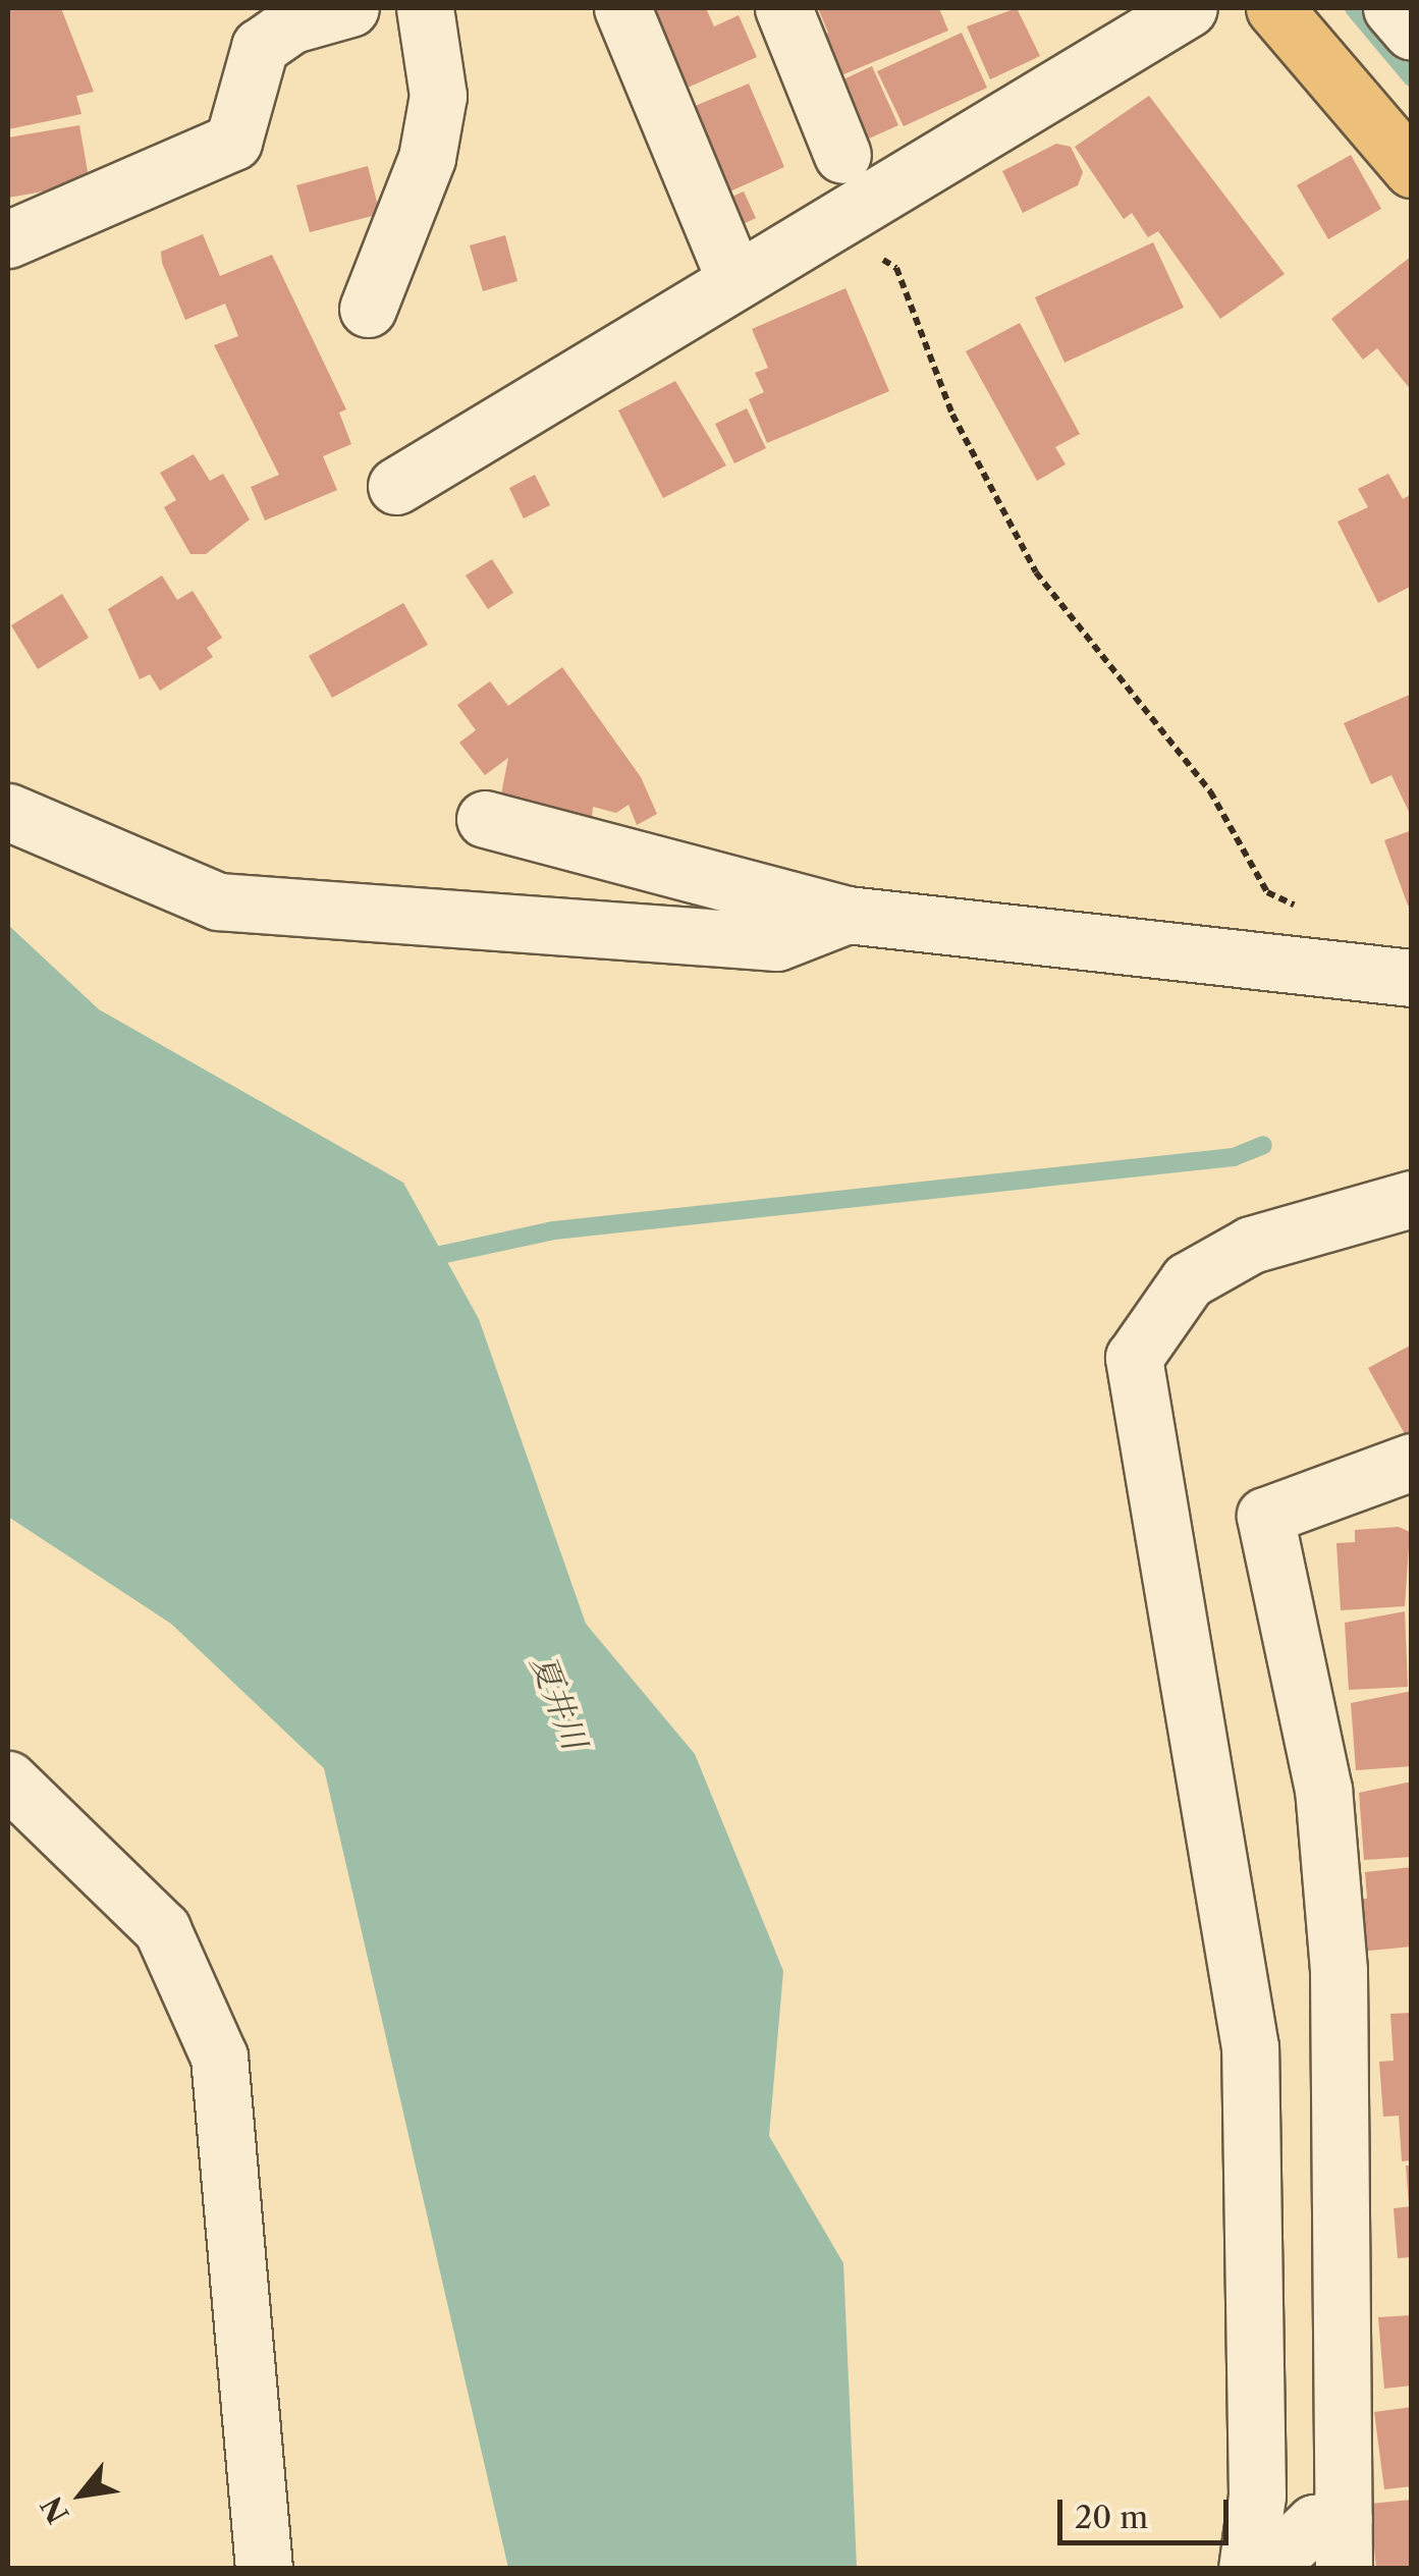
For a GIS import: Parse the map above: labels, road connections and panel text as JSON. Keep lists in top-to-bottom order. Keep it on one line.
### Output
{"water":["夏井川"],"scale_bar":"20 m","north":"bottom left"}
